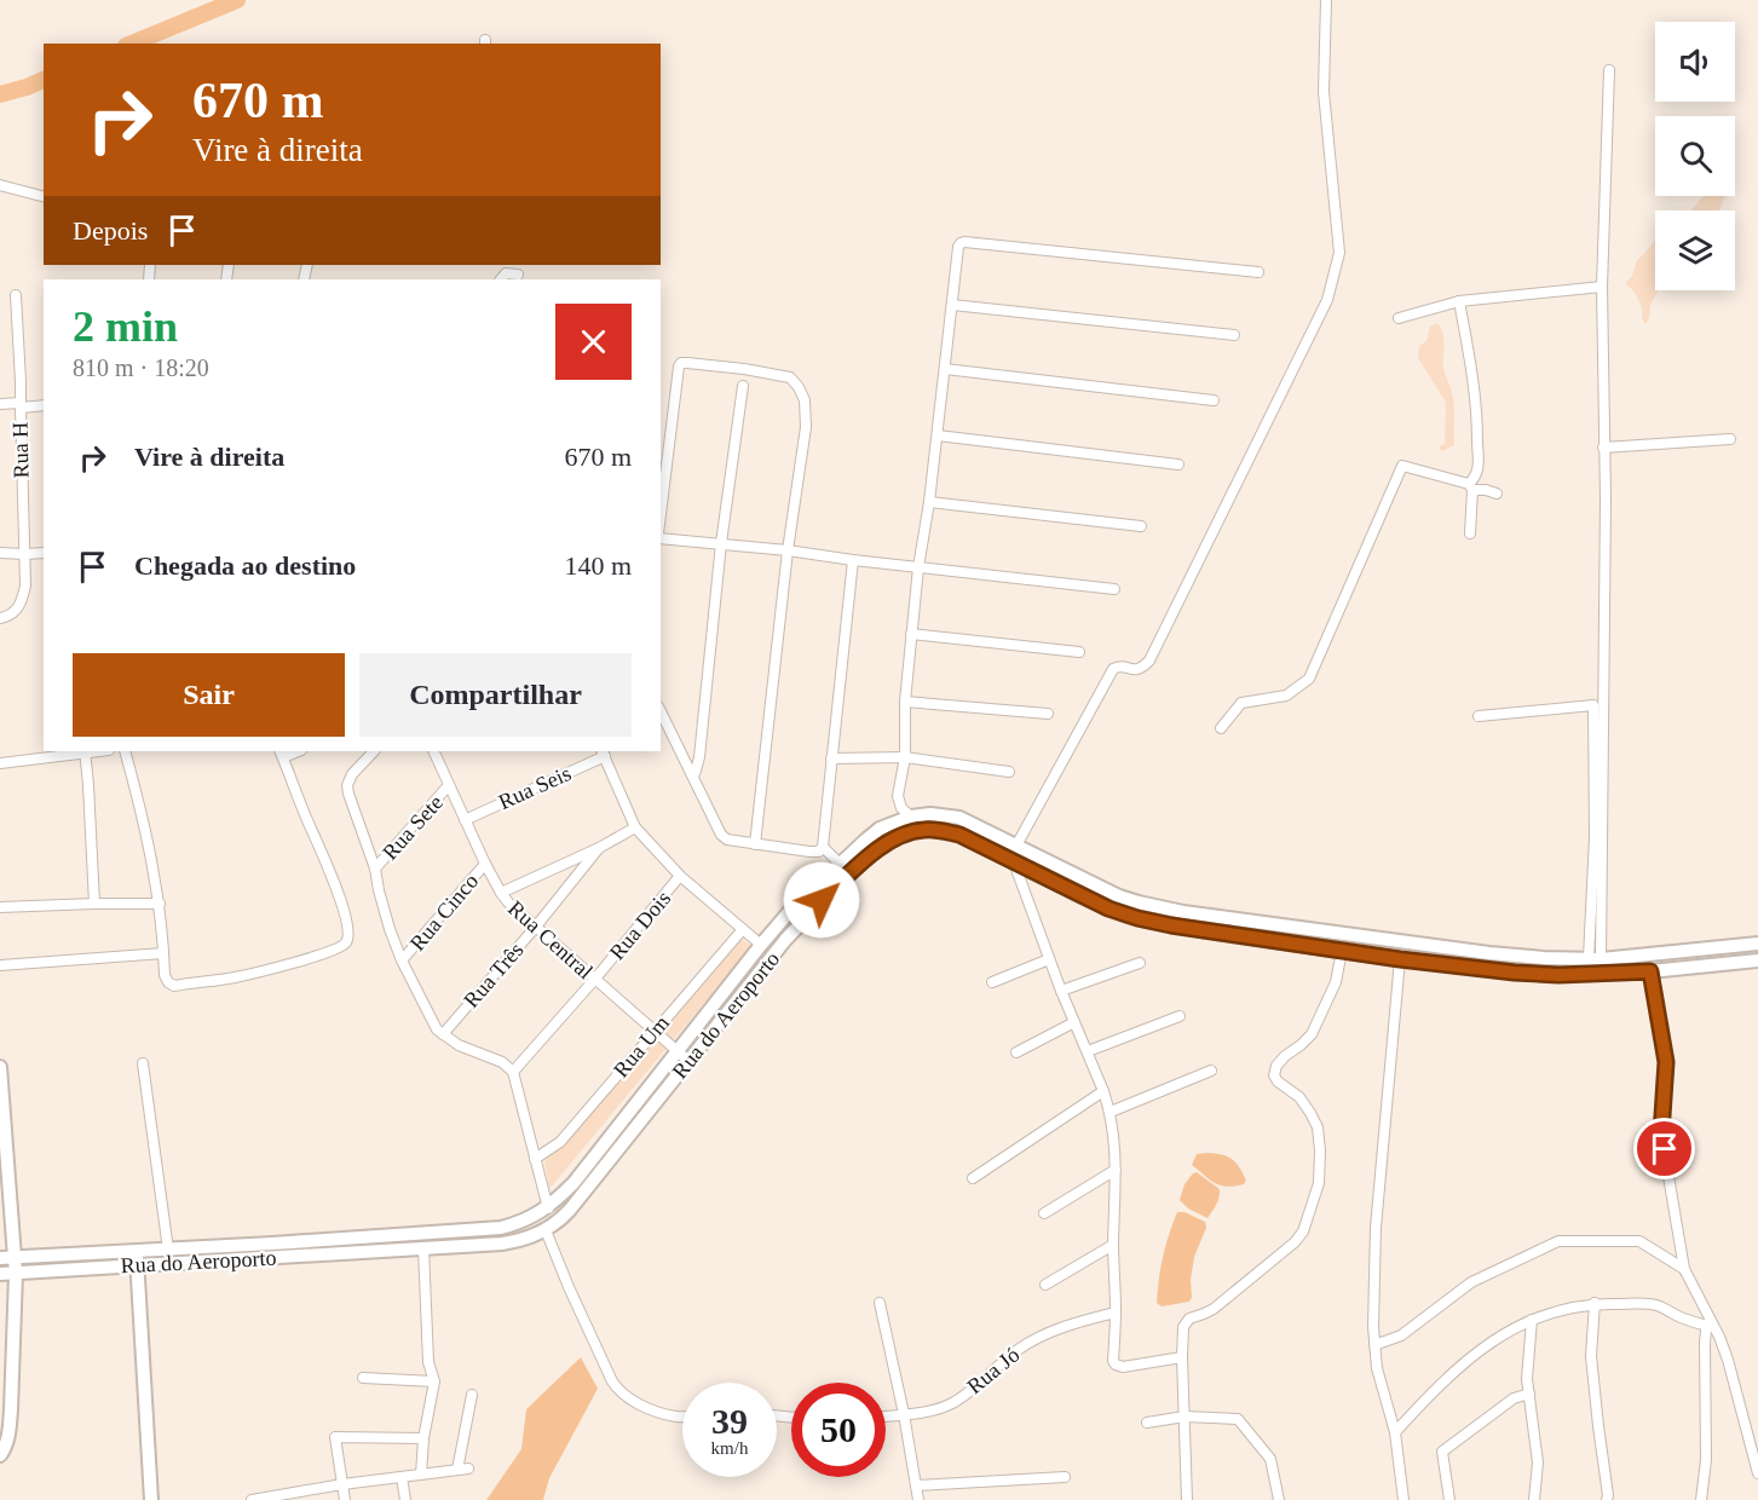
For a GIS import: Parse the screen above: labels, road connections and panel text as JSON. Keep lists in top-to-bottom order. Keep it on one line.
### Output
{"streets":{"main road":["Rua do Aeroporto"],"street":["Rua H","Rua Seis","Rua Sete","Rua Cinco","Rua Dois","Rua Central","Rua Três","Rua Um","Rua Jó"]},"crossings":[["Rua Seis","Rua Central"],["Rua Sete","Rua Central"],["Rua Cinco","Rua Central"],["Rua Dois","Rua Central"],["Rua Central","Rua Três"],["Rua Central","Rua do Aeroporto"],["Rua Central","Rua Um"]],"page":{"turn":["670 m","Vire à direita"],"then":"Depois","heading":["2 min","810 m · 18:20"],"list":[{"name":"Vire à direita","value":"670 m"},{"name":"Chegada ao destino","value":"140 m"}],"buttons":["Sair","Compartilhar"],"speed":"39 km/h","limit":"50"}}
